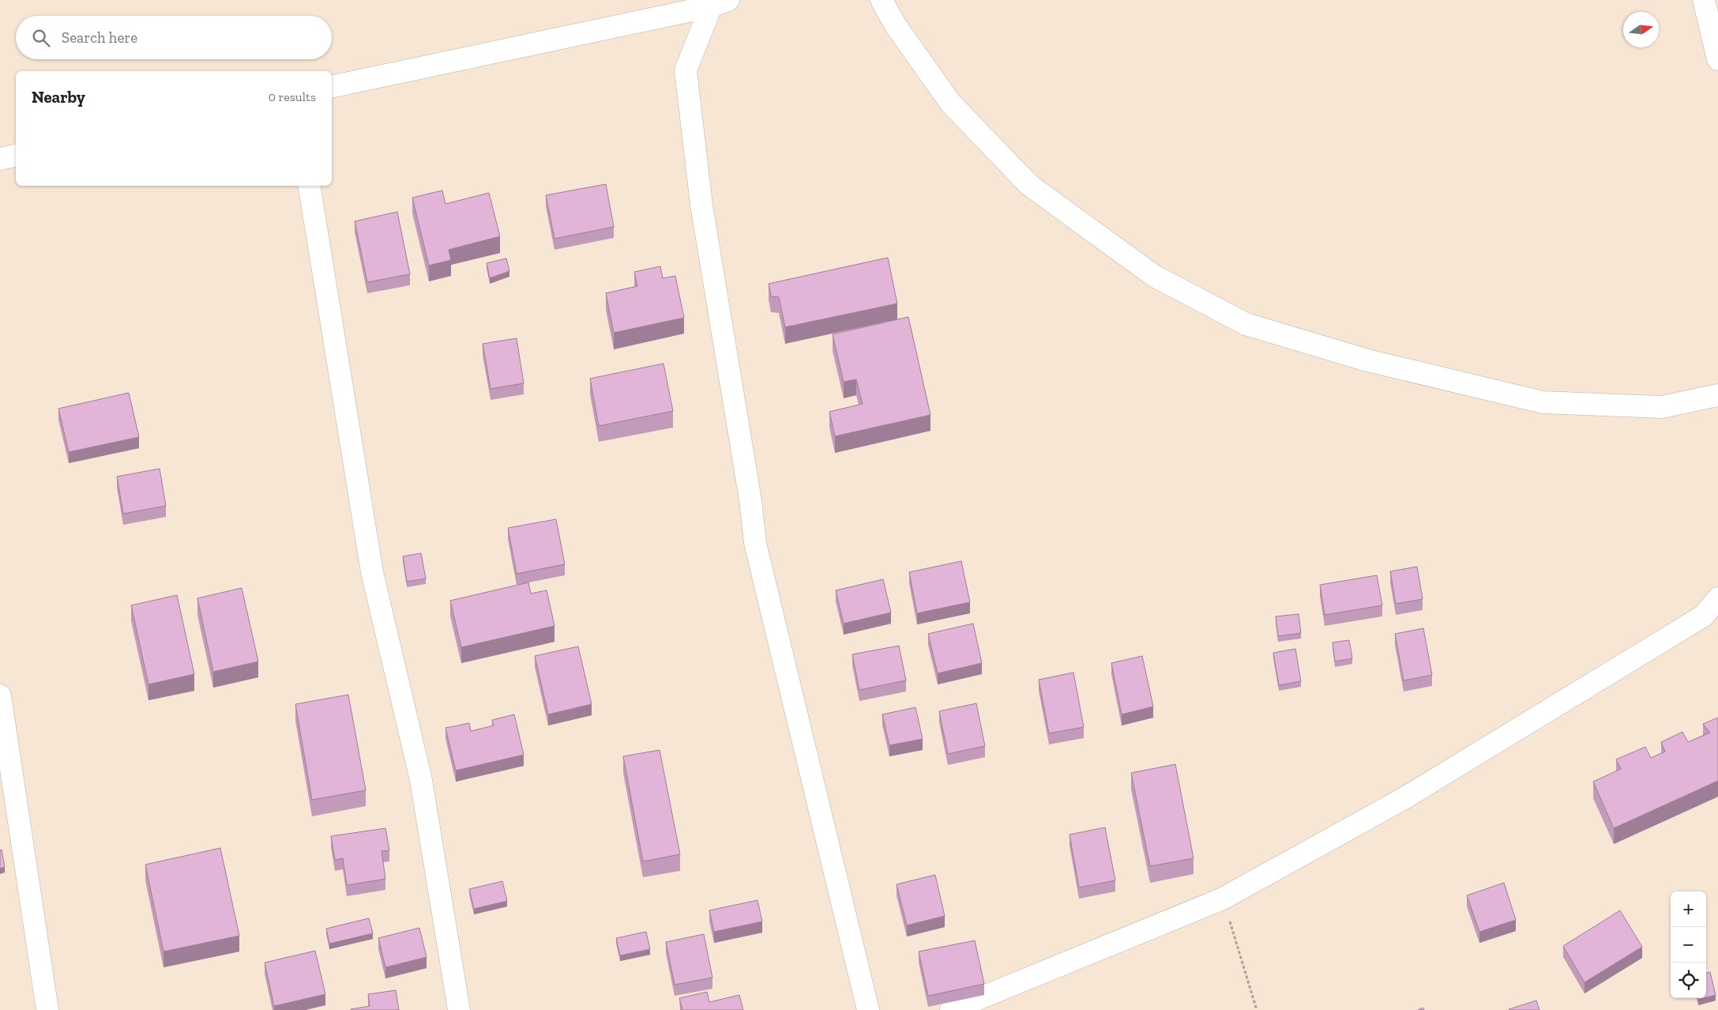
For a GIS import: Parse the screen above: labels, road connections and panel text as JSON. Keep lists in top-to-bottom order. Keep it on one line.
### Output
{"north":"right","page":{"search":"Search here","heading":["Nearby","0 results"],"map_buttons":["+","−"]}}
